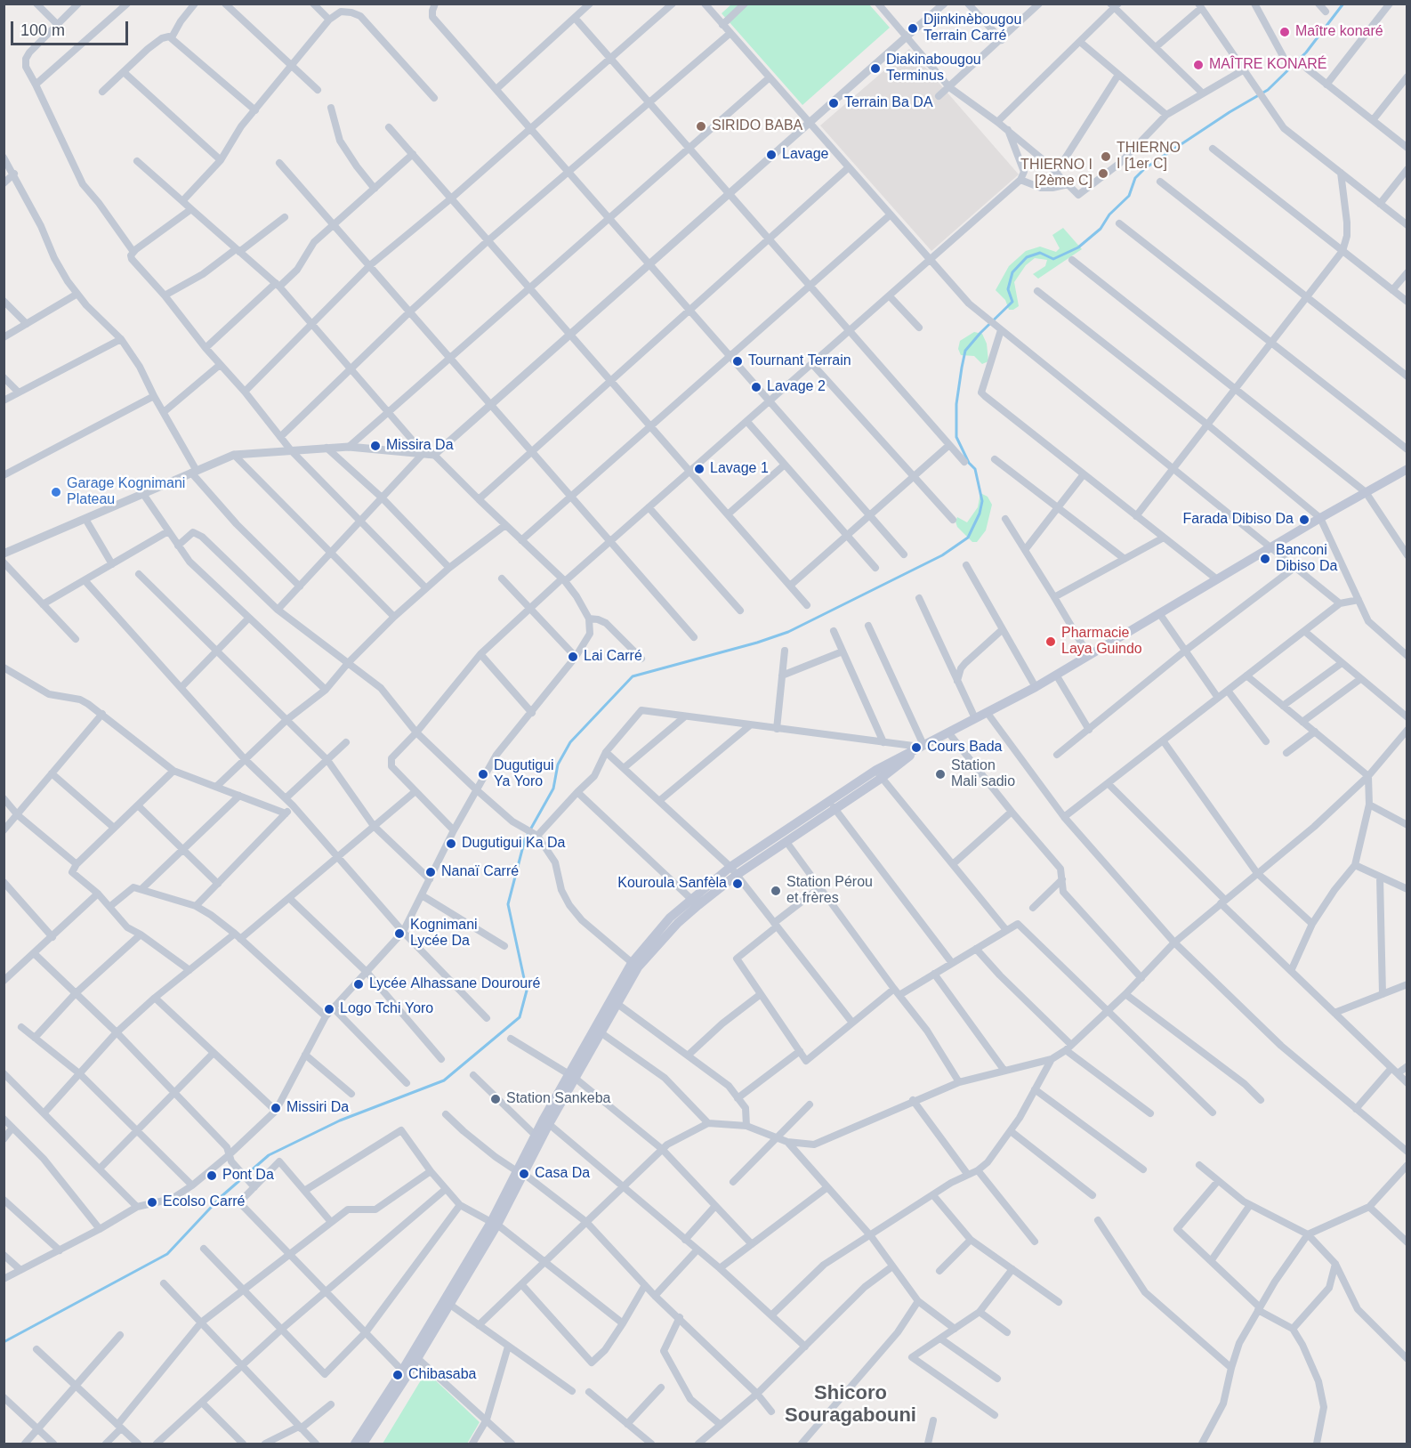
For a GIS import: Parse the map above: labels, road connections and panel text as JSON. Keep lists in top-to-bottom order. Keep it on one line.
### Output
{"districts":["Shicoro Souragabouni"],"places":["Djinkinèbougou Terrain Carré","Maître konaré","MAÎTRE KONARÉ","Diakinabougou Terminus","Terrain Ba DA","SIRIDO BABA","Lavage","THIERNO I [1er C]","THIERNO I [2ème C]","Tournant Terrain","Lavage 2","Missira Da","Lavage 1","Garage Kognimani Plateau","Farada Dibiso Da","Banconi Dibiso Da","Pharmacie Laya Guindo","Lai Carré","Cours Bada","Dugutigui Ya Yoro","Station Mali sadio","Dugutigui Ka Da","Nanaï Carré","Kouroula Sanfèla","Station Pérou et frères","Kognimani Lycée Da","Lycée Alhassane Dourouré","Logo Tchi Yoro","Station Sankeba","Missiri Da","Casa Da","Pont Da","Ecolso Carré","Chibasaba"],"scale_bar":"100 m"}
